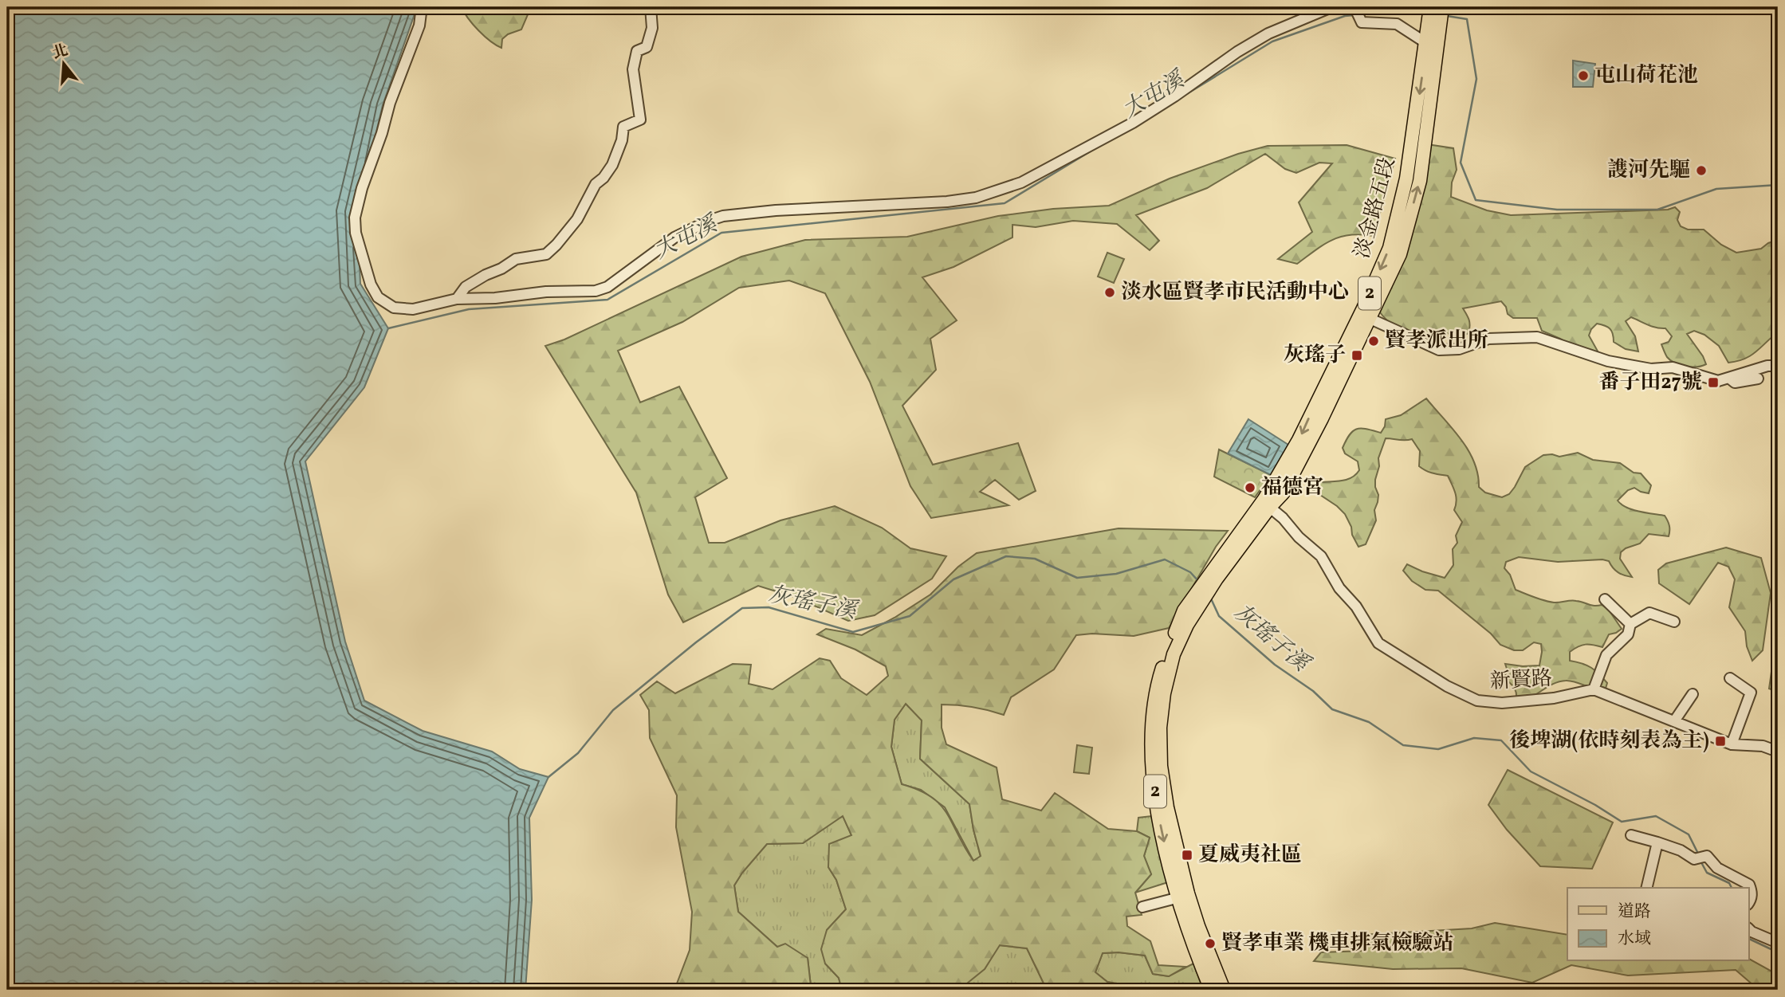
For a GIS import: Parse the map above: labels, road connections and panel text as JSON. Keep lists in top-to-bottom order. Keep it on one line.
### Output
{"streets":{"main road":["淡金路五段","2"],"street":["新賢路"]},"crossings":[["淡金路五段","2"],["淡金路五段","新賢路"],["2","新賢路"]],"water":["大屯溪","灰瑤子溪"],"places":{"other":["屯山荷花池","謢河先驅","淡水區賢孝市民活動中心","賢孝派出所","福德宮","賢孝車業 機車排氣檢驗站"],"transit":["灰瑤子","番子田27號","後埤湖(依時刻表為主)","夏威夷社區"]},"legend":["道路","水域"],"north":"top"}
